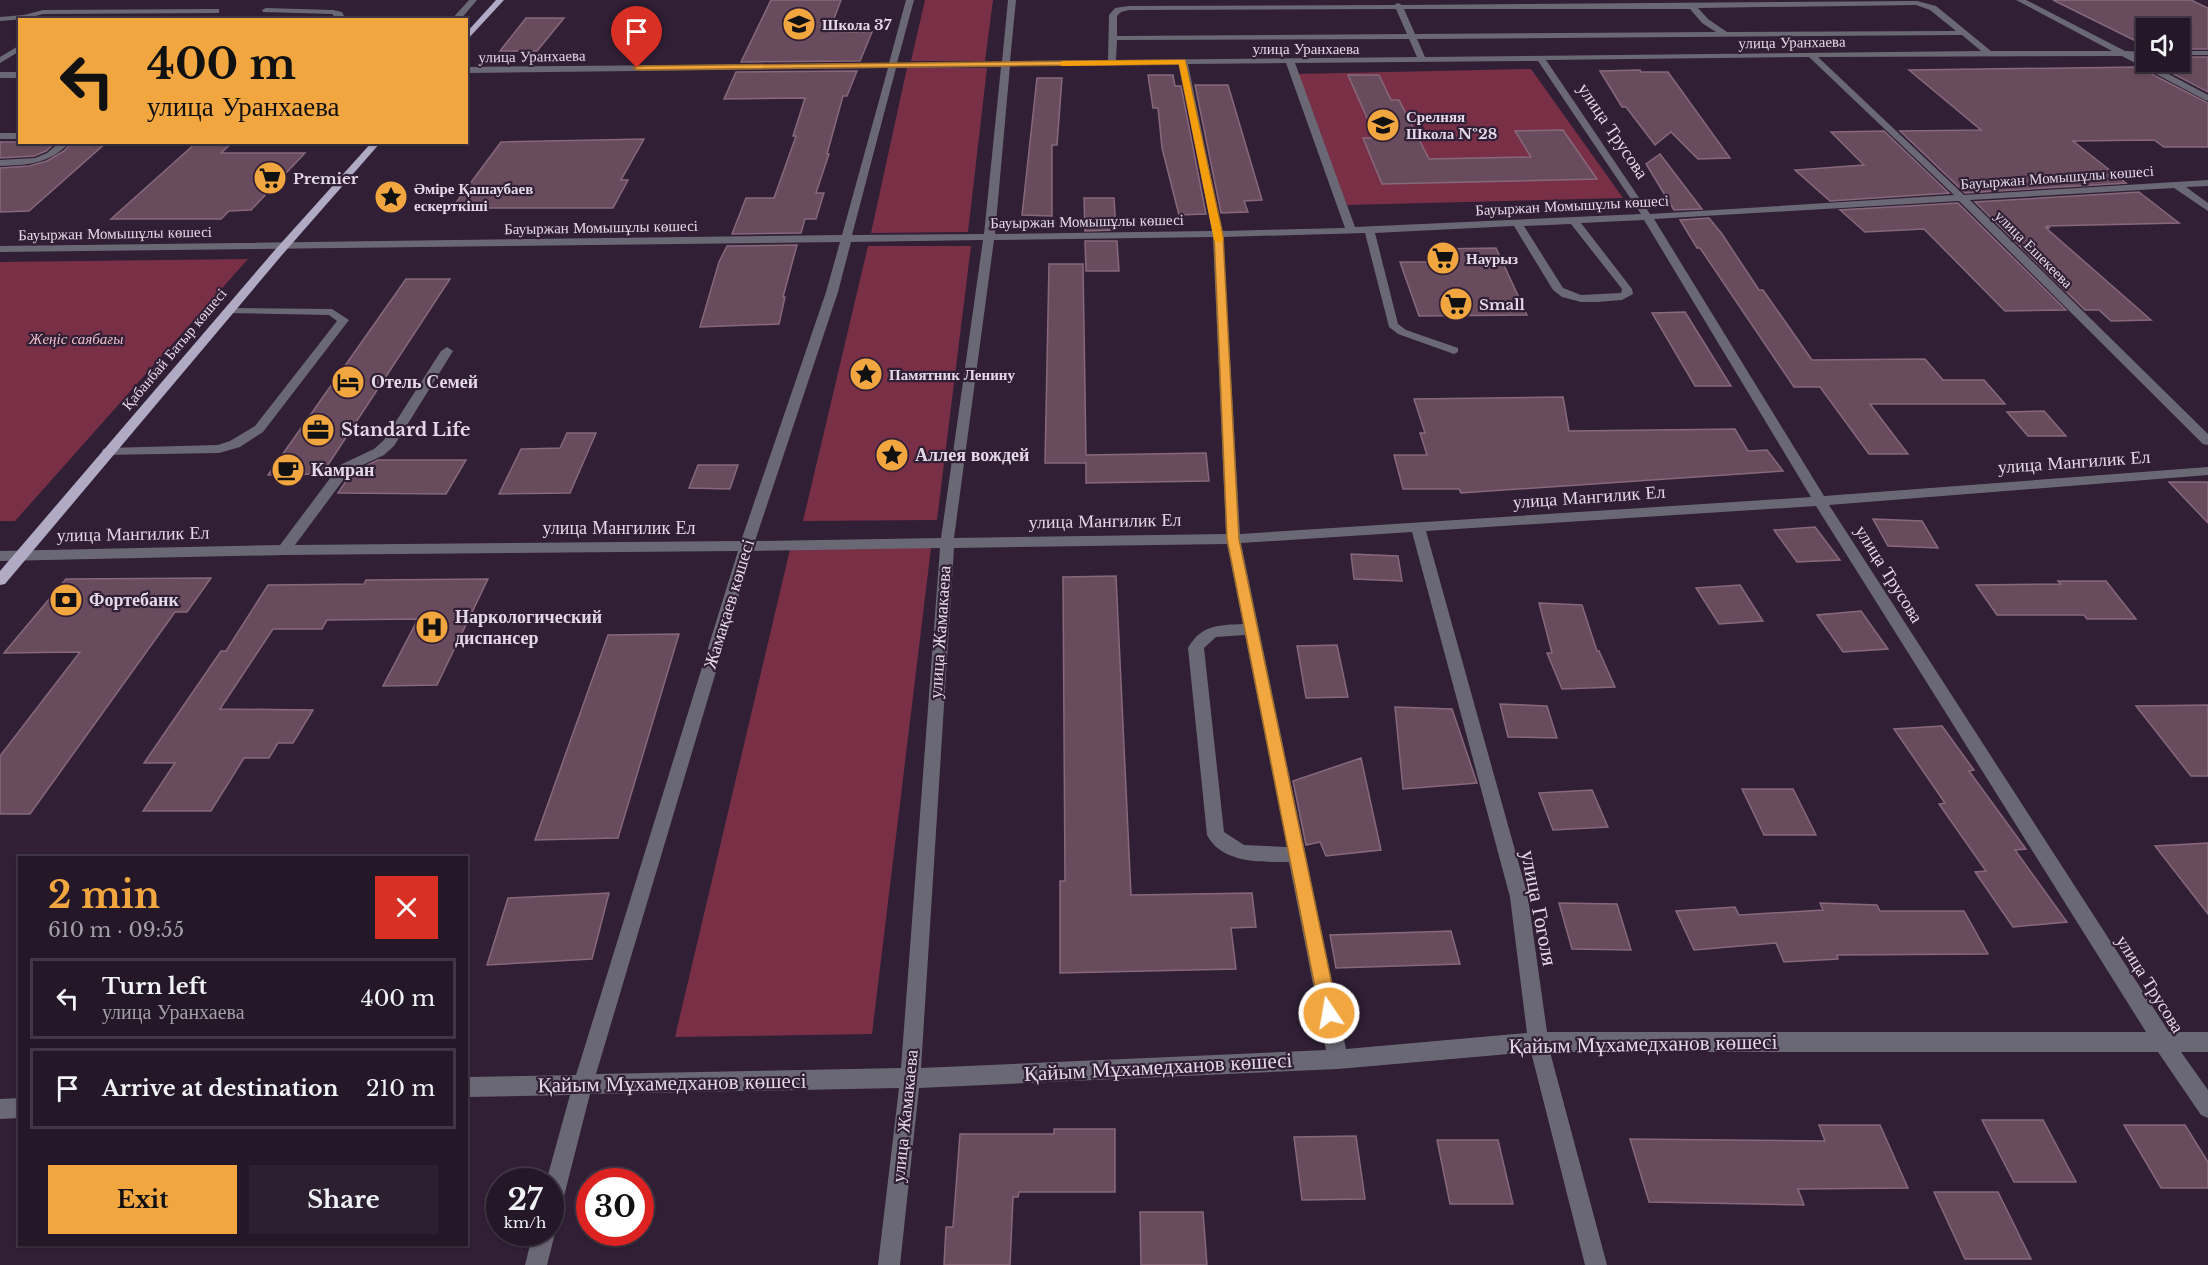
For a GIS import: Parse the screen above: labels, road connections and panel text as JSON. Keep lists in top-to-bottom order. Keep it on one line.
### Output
{"streets":{"main road":["Қабанбай Батыр көшесі"],"street":["улица Уранхаева","улица Трусова","Бауыржан Момышұлы көшесі","улица Ешекеева","улица Мангилик Ел","Жамақаев көшесі","улица Жамакаева","улица Гоголя","Қайым Мұхамедханов көшесі"]},"crossings":[["улица Уранхаева","улица Трусова"],["улица Уранхаева","улица Ешекеева"],["улица Уранхаева","Жамақаев көшесі"],["улица Уранхаева","улица Жамакаева"],["улица Трусова","Бауыржан Момышұлы көшесі"],["улица Трусова","улица Мангилик Ел"],["улица Трусова","Қайым Мұхамедханов көшесі"],["Бауыржан Момышұлы көшесі","улица Ешекеева"],["Бауыржан Момышұлы көшесі","Қабанбай Батыр көшесі"],["Бауыржан Момышұлы көшесі","Жамақаев көшесі"],["Бауыржан Момышұлы көшесі","улица Жамакаева"],["Қабанбай Батыр көшесі","улица Мангилик Ел"],["улица Мангилик Ел","Жамақаев көшесі"],["улица Мангилик Ел","улица Жамакаева"],["улица Мангилик Ел","улица Гоголя"],["Жамақаев көшесі","Қайым Мұхамедханов көшесі"],["улица Жамакаева","Қайым Мұхамедханов көшесі"],["улица Гоголя","Қайым Мұхамедханов көшесі"]],"parks":["Жеңіс саябағы"],"places":{"school or university":["Школа 37","Срелняя Школа №28"],"supermarket":["Premier","Наурыз","Small"],"place":["Әміре Қашаубаев ескерткіші","Памятник Ленину","Аллея вождей"],"hotel":["Отель Семей"],"office":["Standard Life"],"cafe":["Камран"],"bank":["Фортебанк"],"hospital":["Наркологический диспансер"]},"page":{"turn":["400 m","улица Уранхаева"],"heading":["2 min","610 m · 09:55"],"list":[{"name":"Turn left","note":"улица Уранхаева","value":"400 m"},{"name":"Arrive at destination","value":"210 m"}],"buttons":["Exit","Share"],"speed":"27 km/h","limit":"30"}}
